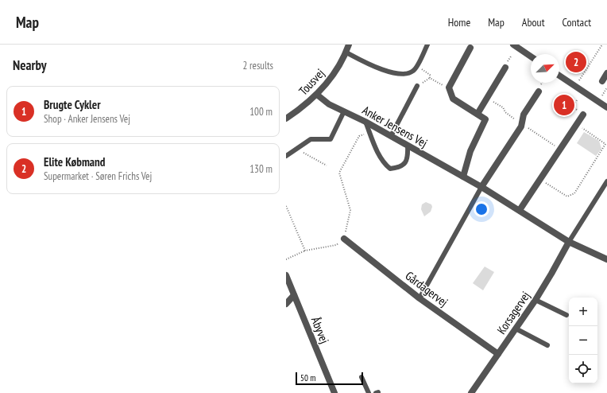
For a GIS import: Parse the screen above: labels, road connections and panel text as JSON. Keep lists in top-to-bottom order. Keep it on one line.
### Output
{"streets":{"street":["Tousvej","Anker Jensens Vej","Gårdagervej","Korsagervej","Åbyvej"]},"crossings":[["Tousvej","Anker Jensens Vej"],["Anker Jensens Vej","Korsagervej"],["Gårdagervej","Korsagervej"]],"scale_bar":"50 m","north":"top right","page":{"header":"Map","nav":["Home","Map","About","Contact"],"heading":["Nearby","2 results"],"pins":["2","1"],"list":[{"mark":"1","name":"Brugte Cykler","note":"Shop · Anker Jensens Vej","value":"100 m"},{"mark":"2","name":"Elite Købmand","note":"Supermarket · Søren Frichs Vej","value":"130 m"}],"map_buttons":["+","−"],"scale":"50 m"}}
